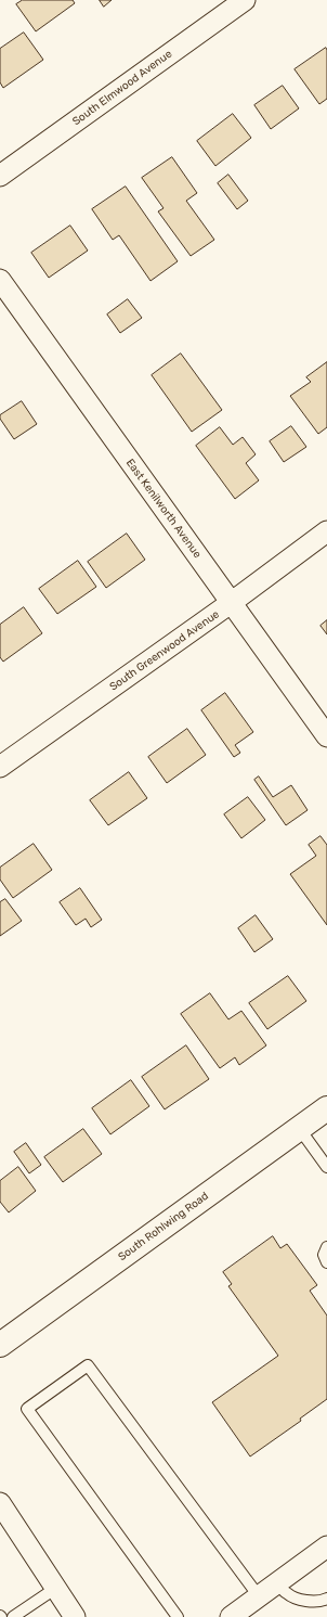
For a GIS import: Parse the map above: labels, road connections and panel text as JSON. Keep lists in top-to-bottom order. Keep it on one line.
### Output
{"streets":{"street":["South Elmwood Avenue","East Kenilworth Avenue","South Greenwood Avenue","South Rohlwing Road"]},"crossings":[["East Kenilworth Avenue","South Greenwood Avenue"]]}
